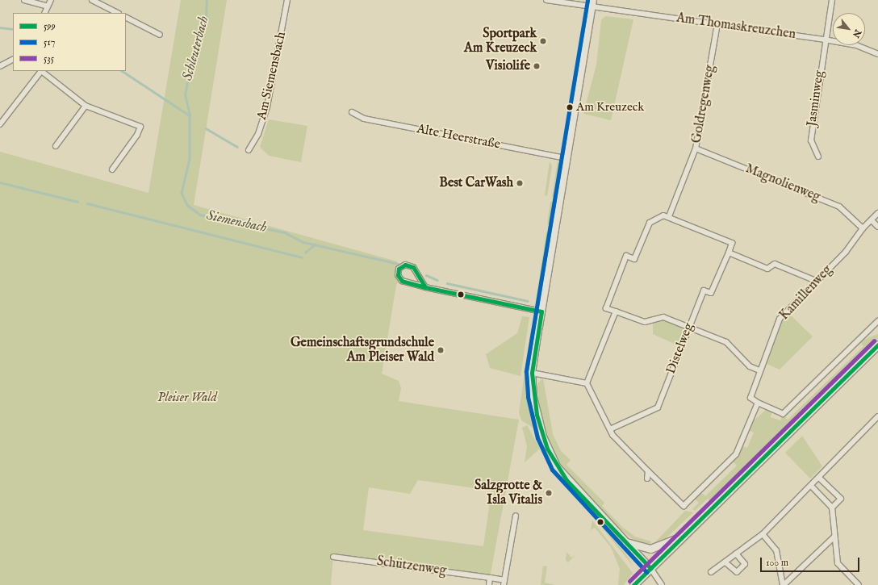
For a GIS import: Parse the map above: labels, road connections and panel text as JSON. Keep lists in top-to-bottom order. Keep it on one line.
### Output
{"streets":{"street":["Am Thomaskreuzchen","Am Siemensbach","Jasminweg","Goldregenweg","Alte Heerstraße","Magnolienweg","Kamillenweg","Distelweg","Schützenweg"]},"crossings":[["Am Thomaskreuzchen","Jasminweg"],["Am Thomaskreuzchen","Goldregenweg"],["Goldregenweg","Magnolienweg"],["Magnolienweg","Kamillenweg"]],"water":["Schleuterbach","Siemensbach"],"parks":["Pleiser Wald"],"places":["Sportpark Am Kreuzeck","Visiolife","Am Kreuzeck","Best CarWash","Gemeinschaftsgrundschule Am Pleiser Wald","Salzgrotte & Isla Vitalis"],"lines":["transit line 517","transit line 599","transit line 535"],"legend":["599","517","535"],"scale_bar":"100 m","north":"bottom right"}
